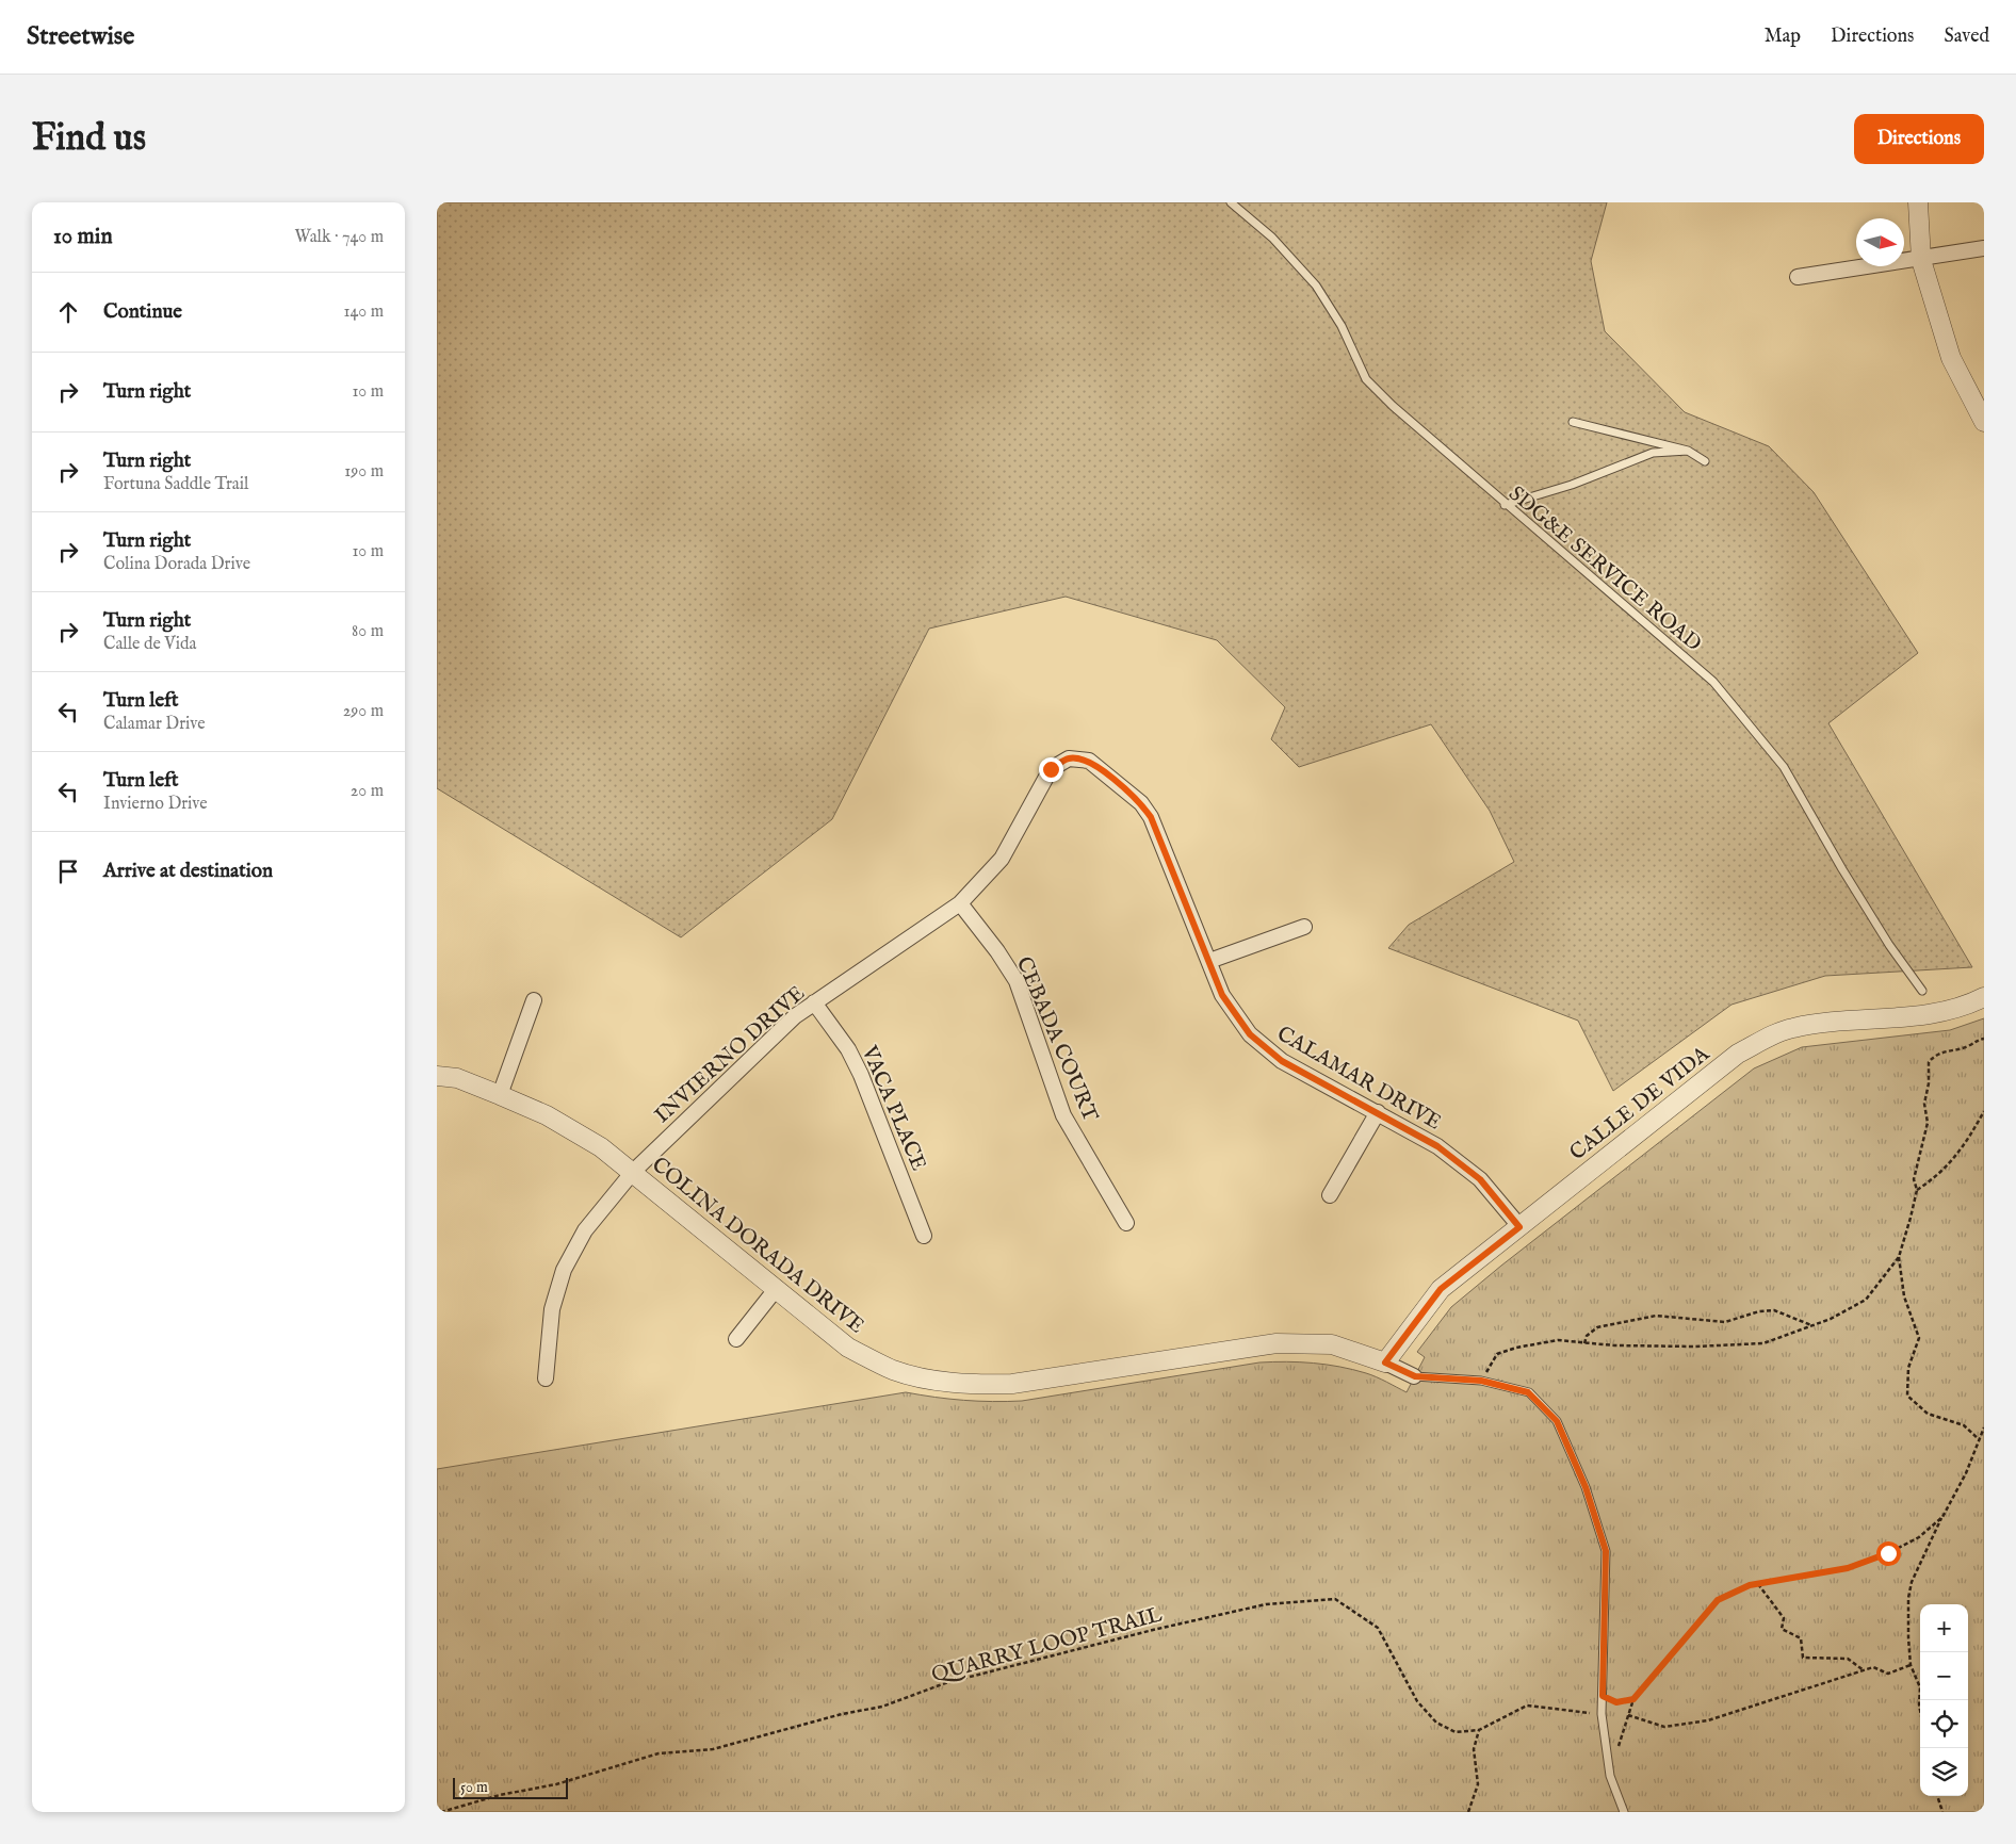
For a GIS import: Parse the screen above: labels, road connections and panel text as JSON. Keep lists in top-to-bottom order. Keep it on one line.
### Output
{"streets":{"street":["CEBADA COURT","INVIERNO DRIVE","CALAMAR DRIVE","CALLE DE VIDA","VACA PLACE","COLINA DORADA DRIVE"],"lane":["SDG&E SERVICE ROAD"],"path":["QUARRY LOOP TRAIL"]},"crossings":[["CEBADA COURT","INVIERNO DRIVE"],["INVIERNO DRIVE","CALAMAR DRIVE"],["INVIERNO DRIVE","VACA PLACE"],["INVIERNO DRIVE","COLINA DORADA DRIVE"],["CALAMAR DRIVE","CALLE DE VIDA"],["CALLE DE VIDA","COLINA DORADA DRIVE"]],"scale_bar":"50 m","north":"right","page":{"header":"Streetwise","nav":["Map","Directions","Saved"],"buttons":"Directions","title":"Find us","heading":["10 min","Walk · 740 m"],"list":[["Continue","140 m"],["Turn right","10 m"],["Turn right","Fortuna Saddle Trail","190 m"],["Turn right","Colina Dorada Drive","10 m"],["Turn right","Calle de Vida","80 m"],["Turn left","Calamar Drive","290 m"],["Turn left","Invierno Drive","20 m"],"Arrive at destination"],"map_buttons":["+","−"],"scale":"50 m"}}
